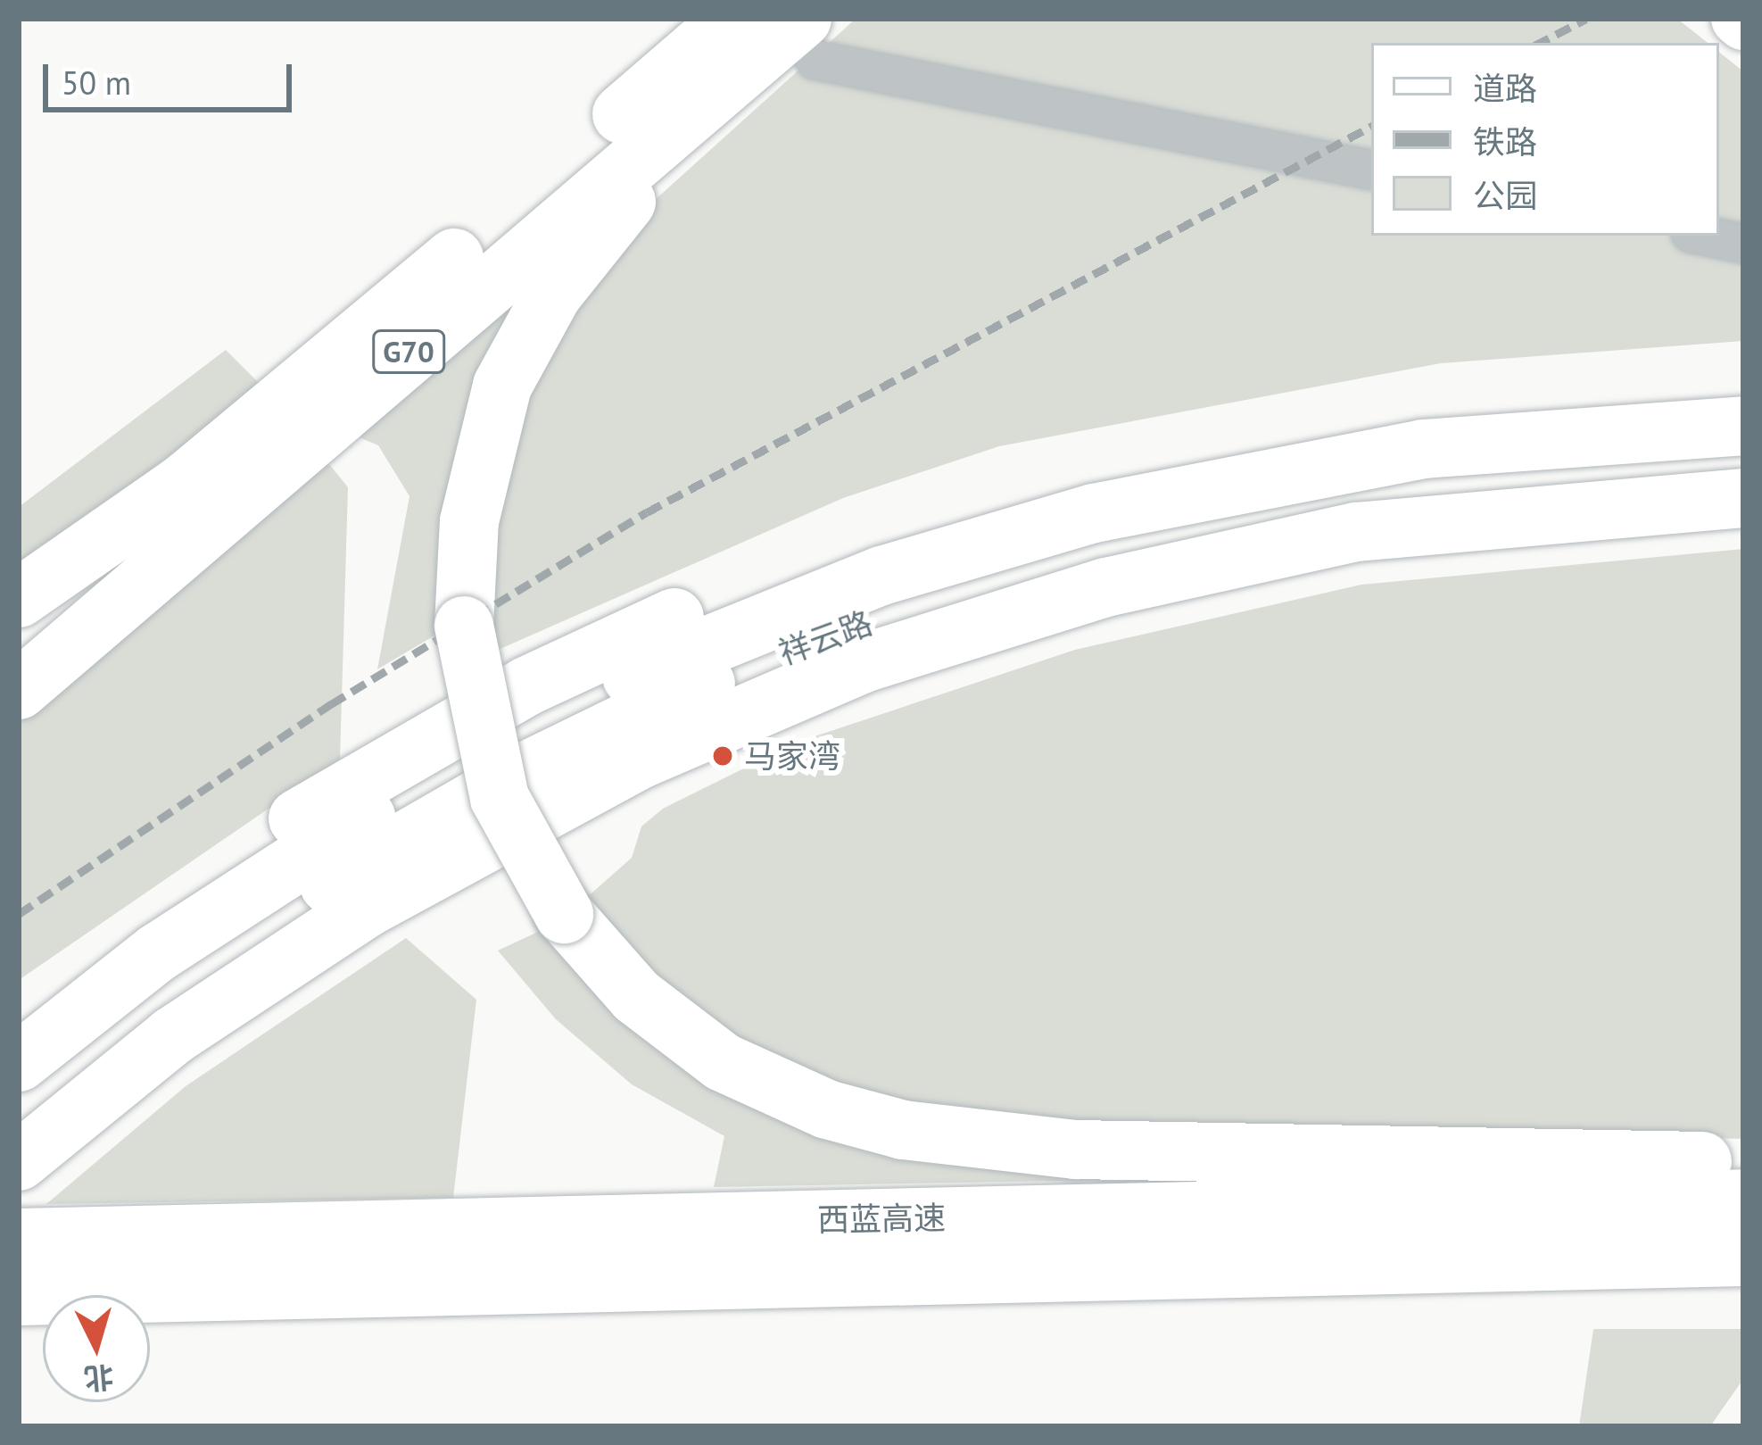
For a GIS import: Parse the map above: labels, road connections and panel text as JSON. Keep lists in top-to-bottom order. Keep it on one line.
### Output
{"streets":{"main road":["G70","祥云路","西蓝高速"]},"places":["马家湾"],"legend":["道路","铁路","公园"],"scale_bar":"50 m","north":"bottom"}
